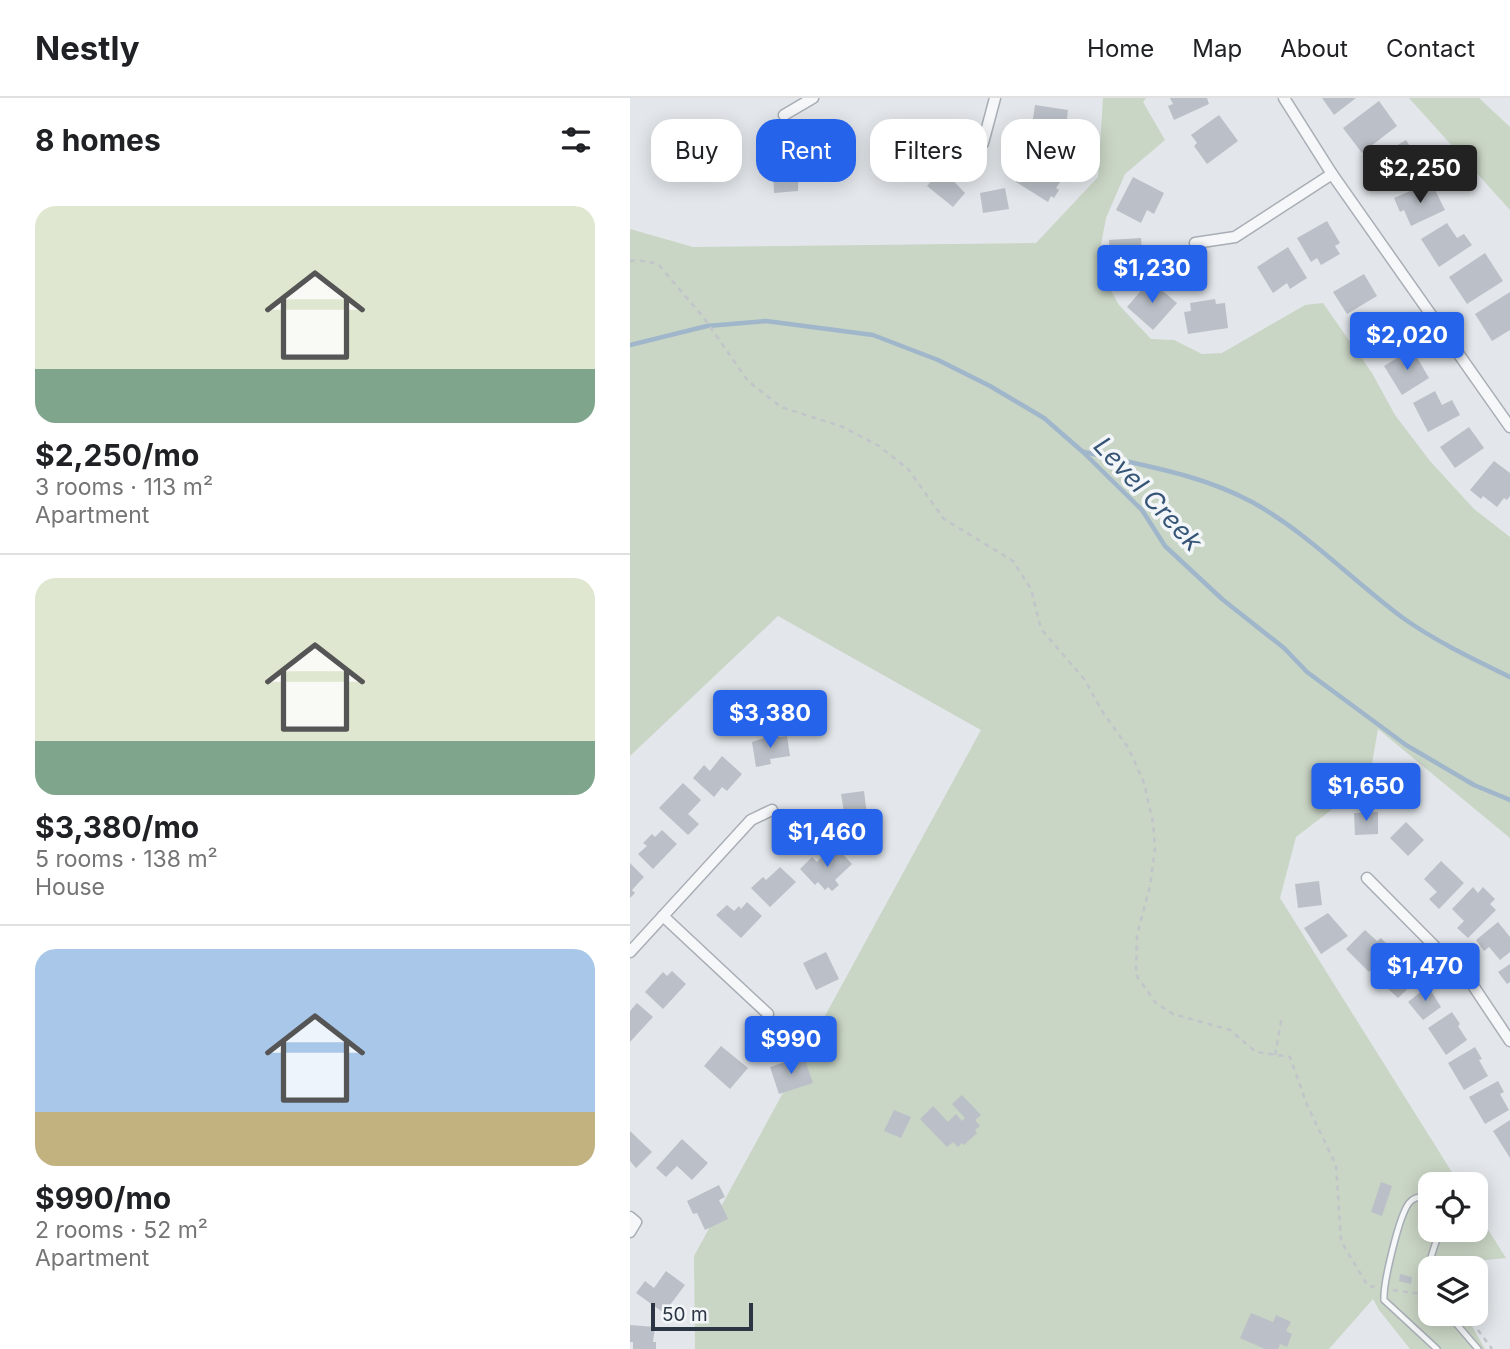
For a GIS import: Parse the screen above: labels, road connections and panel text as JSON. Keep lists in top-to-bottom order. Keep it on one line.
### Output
{"water":["Level Creek"],"scale_bar":"50 m","page":{"header":"Nestly","nav":["Home","Map","About","Contact"],"heading":"8 homes","chip":["Buy","Rent","Filters","New"],"price":["$2,250","$1,230","$2,020","$3,380","$1,650","$1,460","$1,470","$990"],"list":[{"name":"$2,250/mo","note":"3 rooms · 113 m² · Apartment"},{"name":"$3,380/mo","note":"5 rooms · 138 m² · House"},{"name":"$990/mo","note":"2 rooms · 52 m² · Apartment"}],"scale":"50 m"}}
